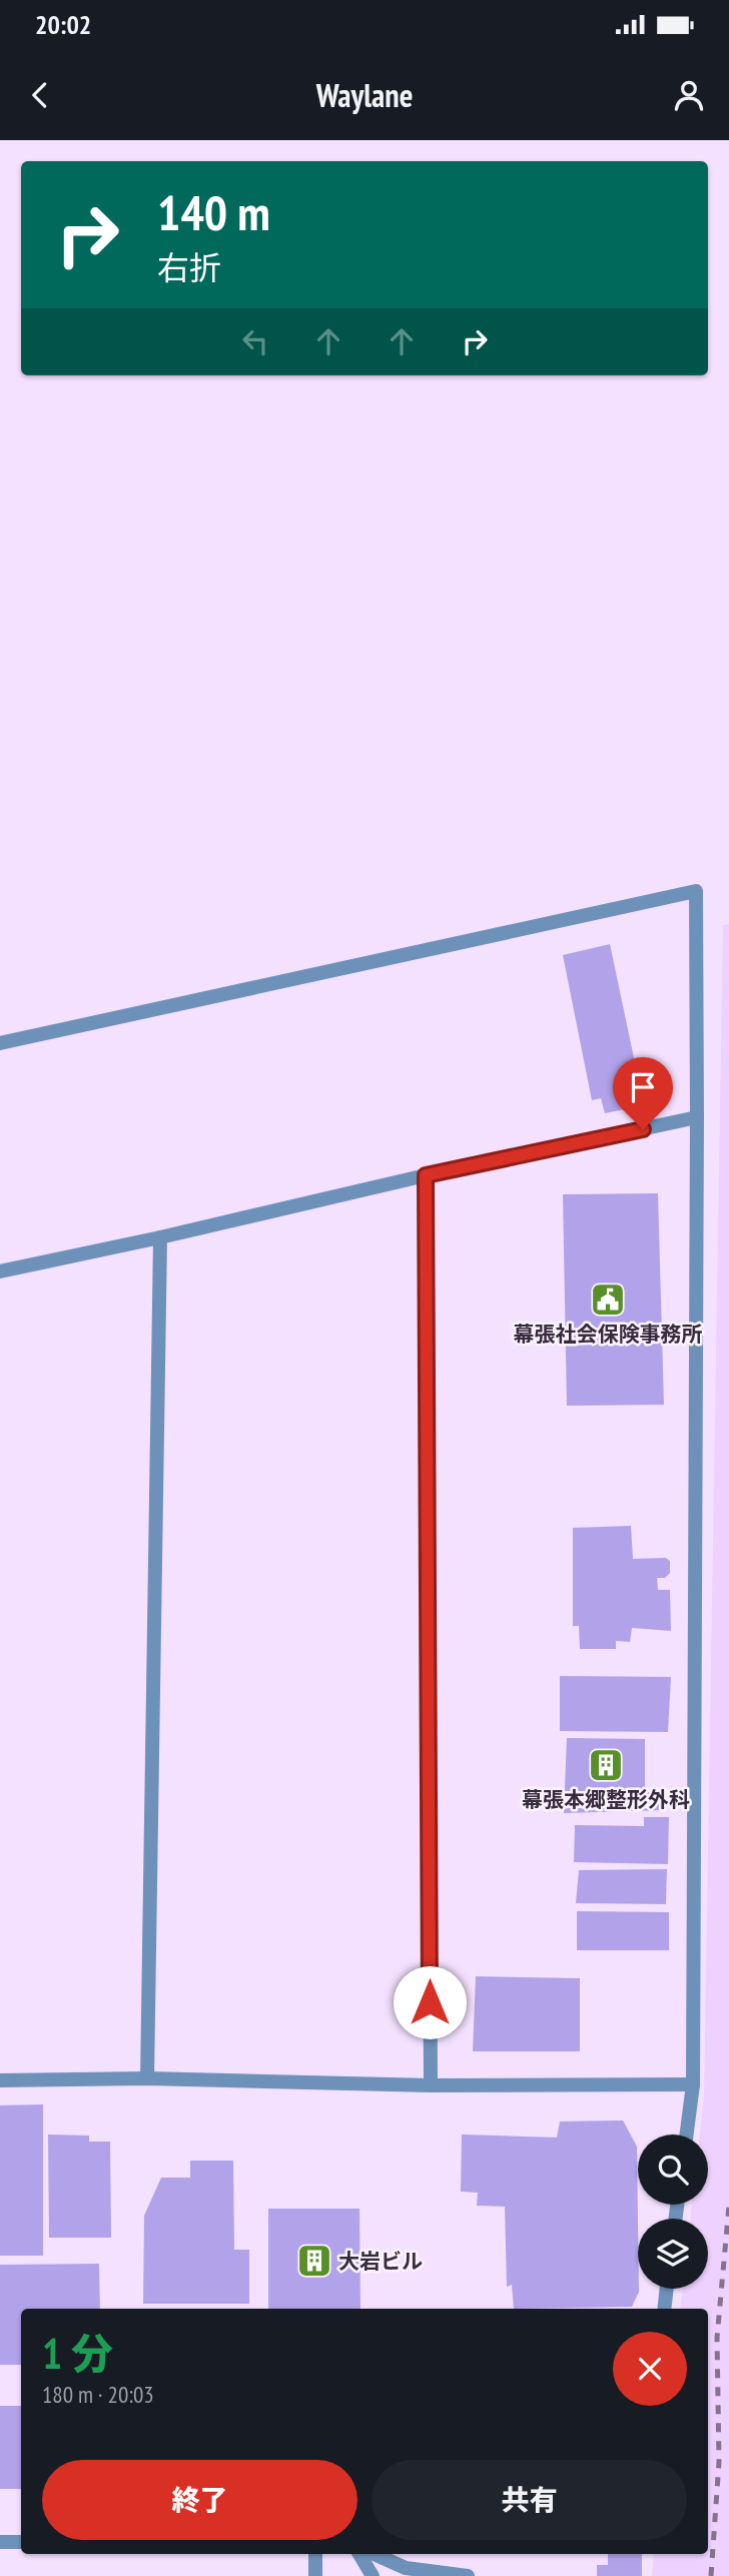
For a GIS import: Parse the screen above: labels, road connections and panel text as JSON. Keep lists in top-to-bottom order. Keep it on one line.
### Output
{"places":{"public building":["幕張社会保険事務所"],"building":["幕張本郷整形外科","大岩ビル"]},"page":{"status":"20:02","header":"Waylane","turn":["140 m","右折"],"heading":["1 分","180 m · 20:03"],"buttons":["終了","共有"]}}
